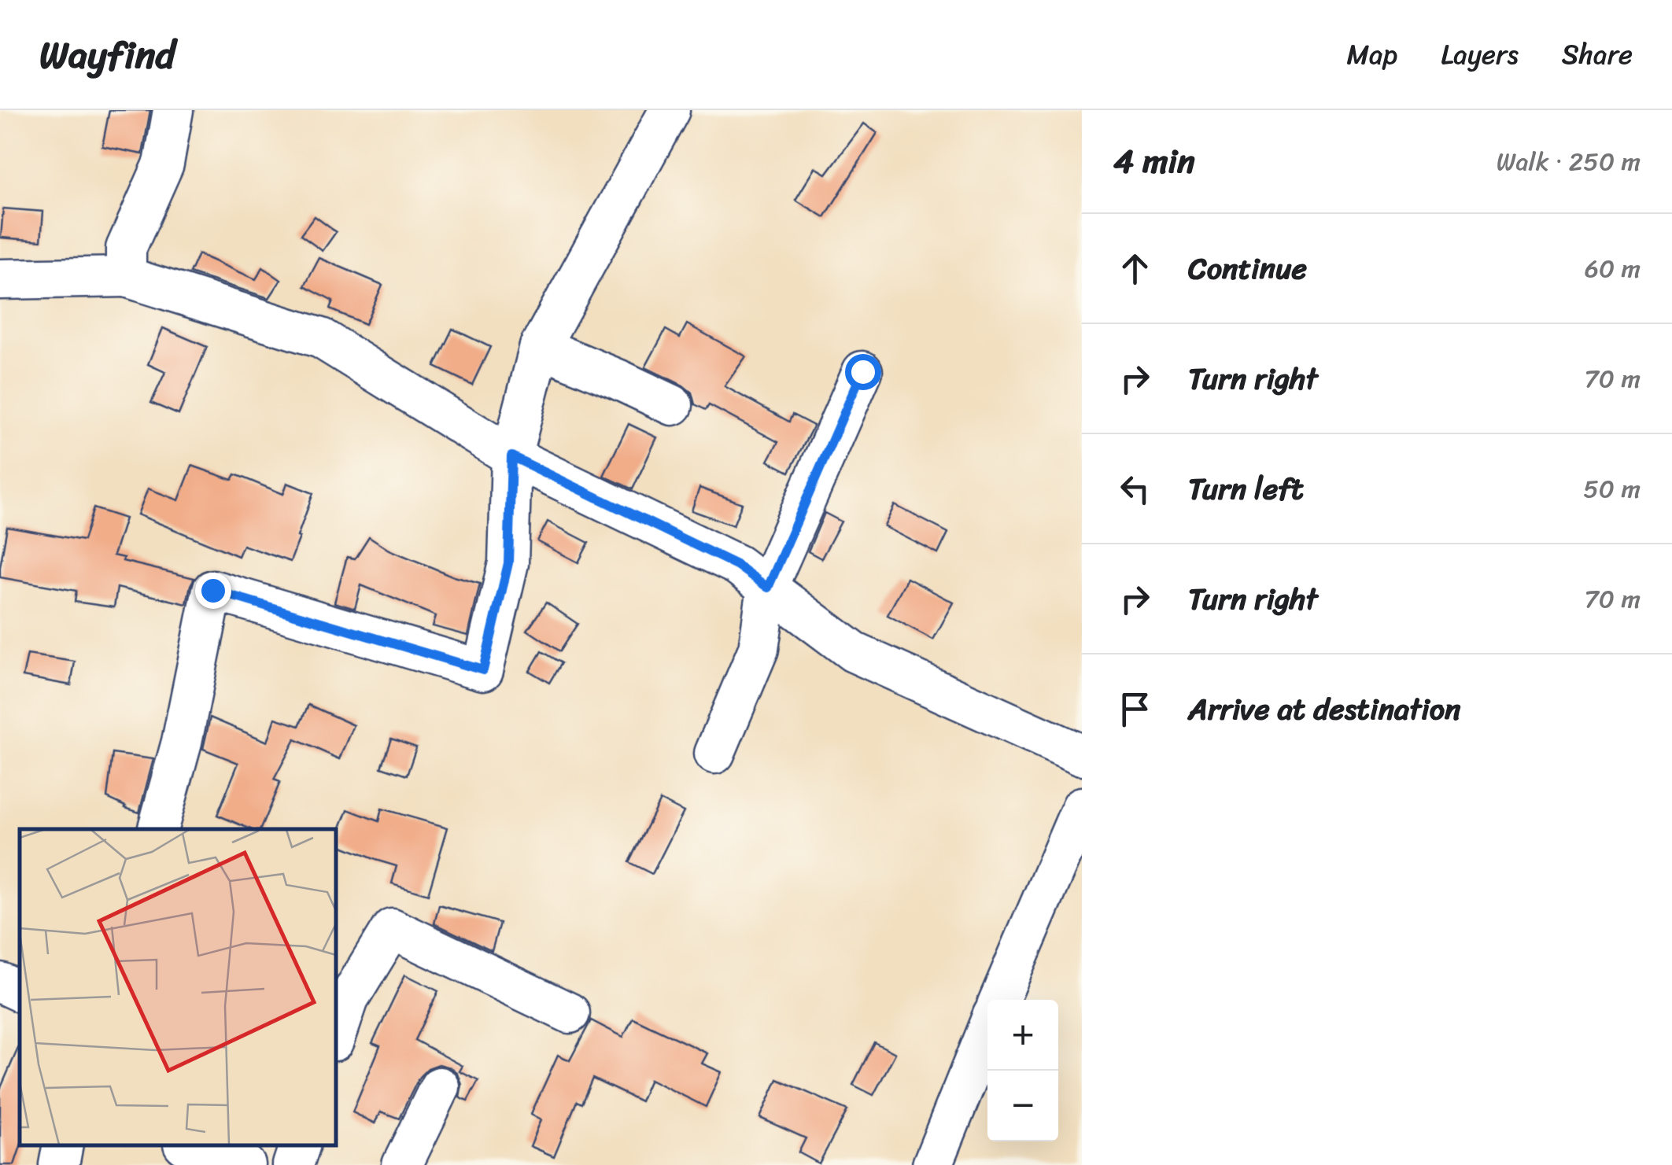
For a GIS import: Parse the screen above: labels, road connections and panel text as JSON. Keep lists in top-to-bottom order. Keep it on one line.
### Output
{"page":{"header":"Wayfind","nav":["Map","Layers","Share"],"heading":["4 min","Walk · 250 m"],"list":[["Continue","60 m"],["Turn right","70 m"],["Turn left","50 m"],["Turn right","70 m"],"Arrive at destination"],"map_buttons":["+","−"]}}
